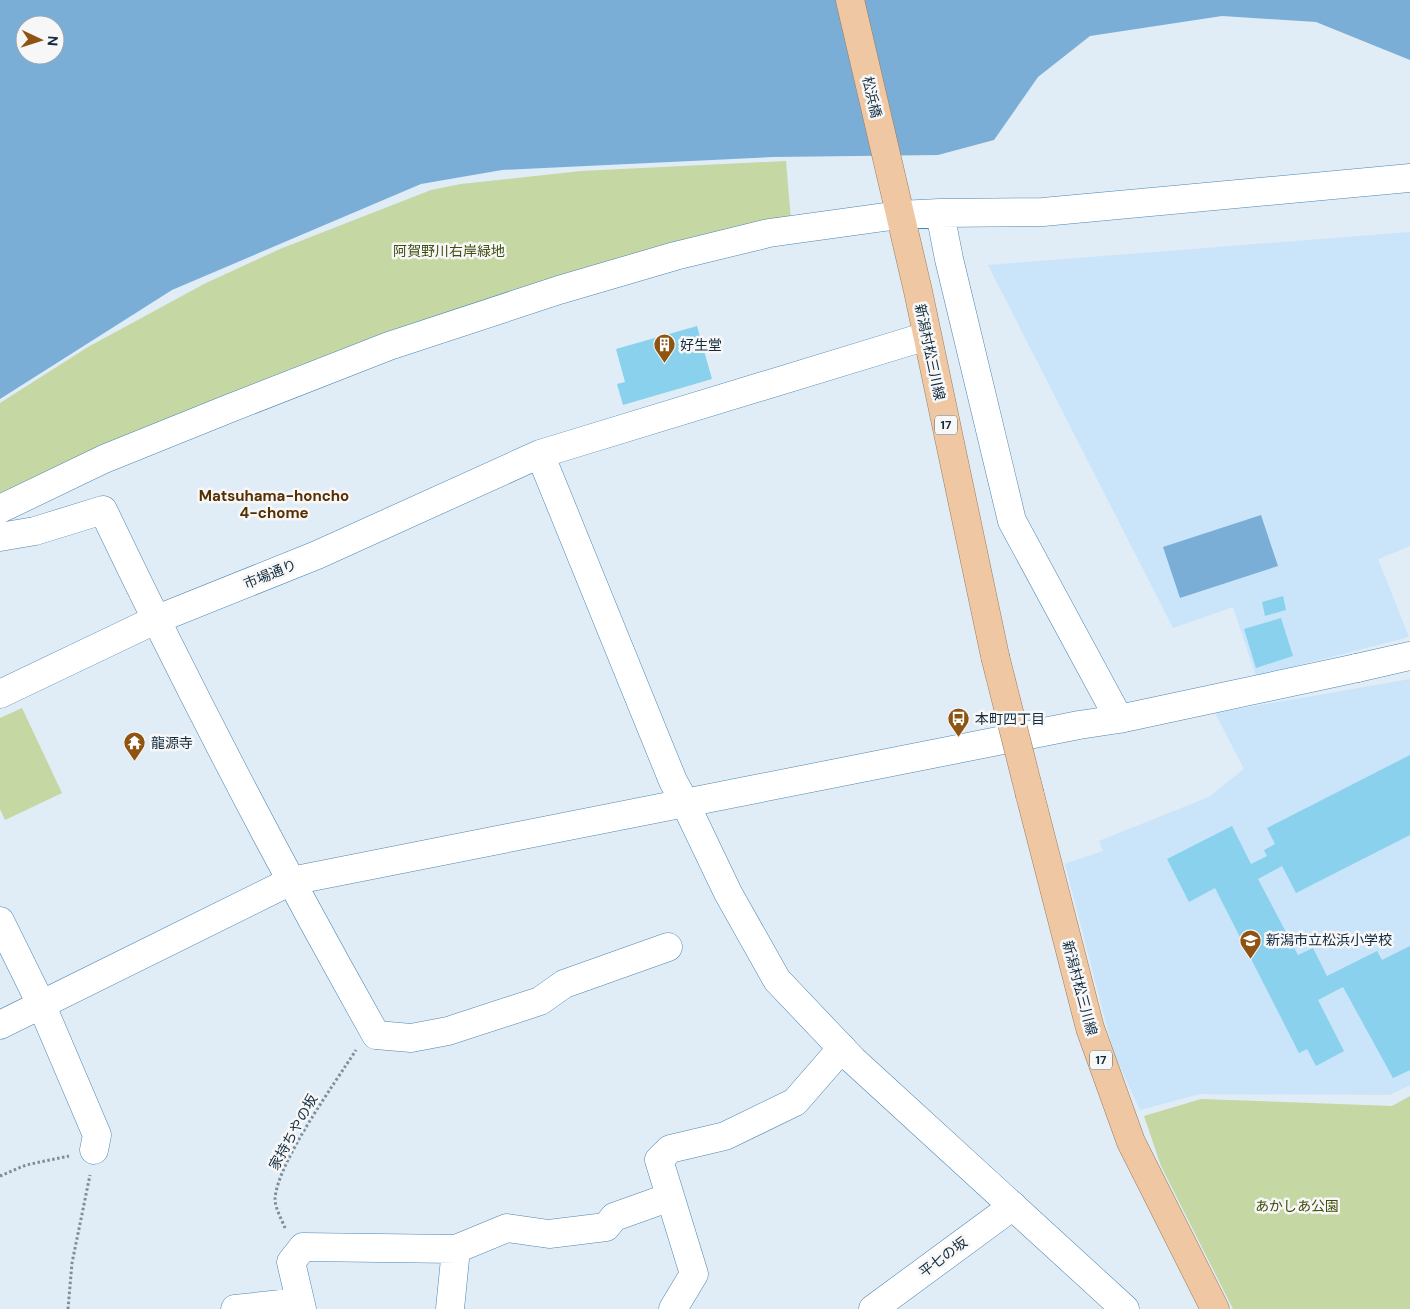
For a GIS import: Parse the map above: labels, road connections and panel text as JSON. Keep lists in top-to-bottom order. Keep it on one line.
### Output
{"streets":{"main road":["松浜橋","新潟村松三川線","17"],"street":["市場通り","平七の坂"],"path":["家持ちやの坂"]},"crossings":[["松浜橋","新潟村松三川線"],["新潟村松三川線","市場通り"]],"districts":["Matsuhama-honcho 4-chome"],"parks":["阿賀野川右岸緑地","あかしあ公園"],"places":{"building":["好生堂"],"bus stop":["本町四丁目"],"temple":["龍源寺"],"school or university":["新潟市立松浜小学校"]},"north":"right"}
